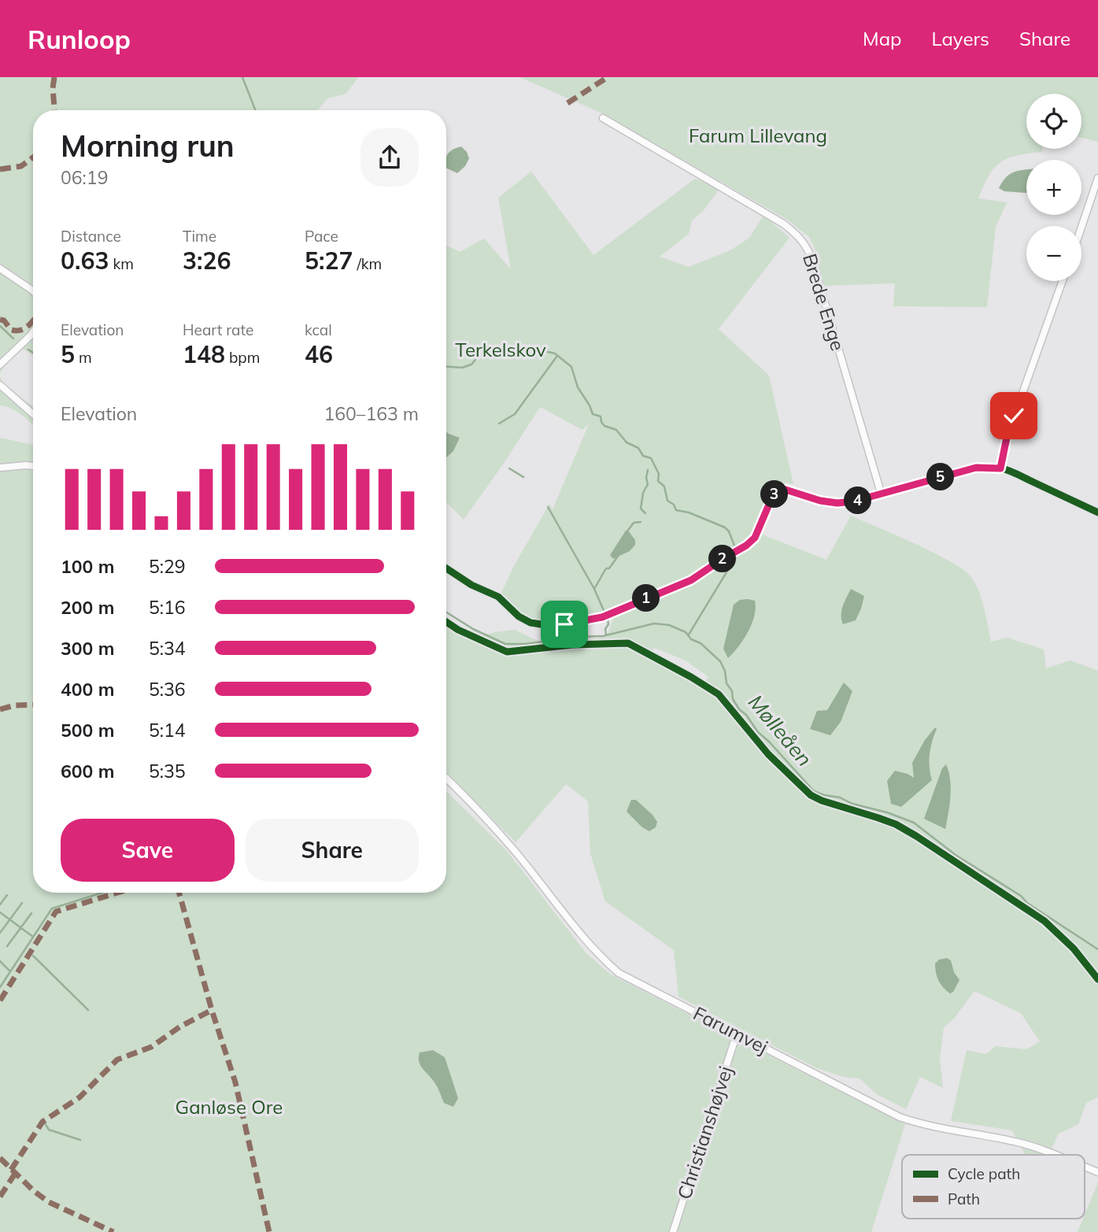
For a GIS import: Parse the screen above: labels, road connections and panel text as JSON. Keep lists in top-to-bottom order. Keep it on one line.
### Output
{"streets":{"street":["Brede Enge","Farumvej","Christianshøjvej"]},"crossings":[["Farumvej","Christianshøjvej"]],"water":["Mølleåen"],"parks":["Farum Lillevang","Terkelskov","Ganløse Ore"],"legend":["Cycle path","Path"],"page":{"header":"Runloop","nav":["Map","Layers","Share"],"map_buttons":["+","−"],"heading":["Morning run","06:19"],"stats":[["Distance","0.63 km"],["Time","3:26"],["Pace","5:27 /km"],["Elevation","5 m"],["Heart rate","148 bpm"],["kcal","46"]],"chart":["Elevation","160–163 m"],"pins":["5","3","4","2","1"],"list":[{"name":"100 m","note":"5:29"},{"name":"200 m","note":"5:16"},{"name":"300 m","note":"5:34"},{"name":"400 m","note":"5:36"},{"name":"500 m","note":"5:14"},{"name":"600 m","note":"5:35"}],"buttons":["Save","Share"]}}
